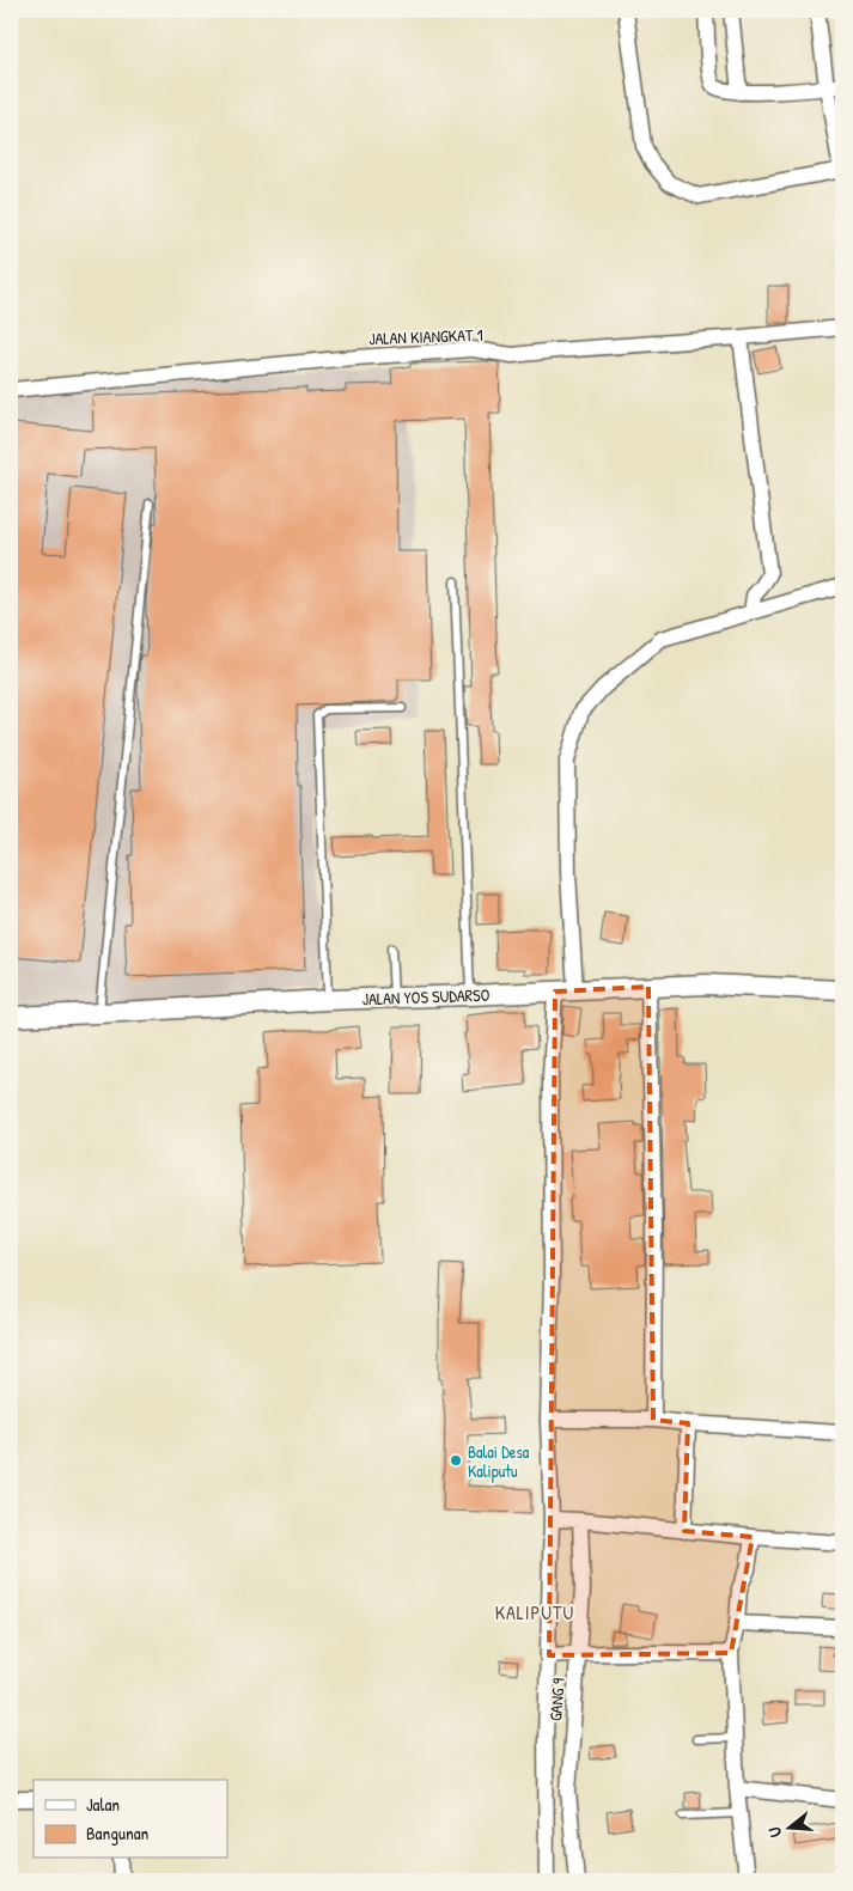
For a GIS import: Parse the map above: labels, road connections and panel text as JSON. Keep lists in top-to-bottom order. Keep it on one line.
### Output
{"streets":{"street":["JALAN KIANGKAT 1","JALAN YOS SUDARSO","GANG 9"]},"districts":["KALIPUTU"],"places":["Balai Desa Kaliputu"],"legend":["Jalan","Bangunan"],"north":"left"}
